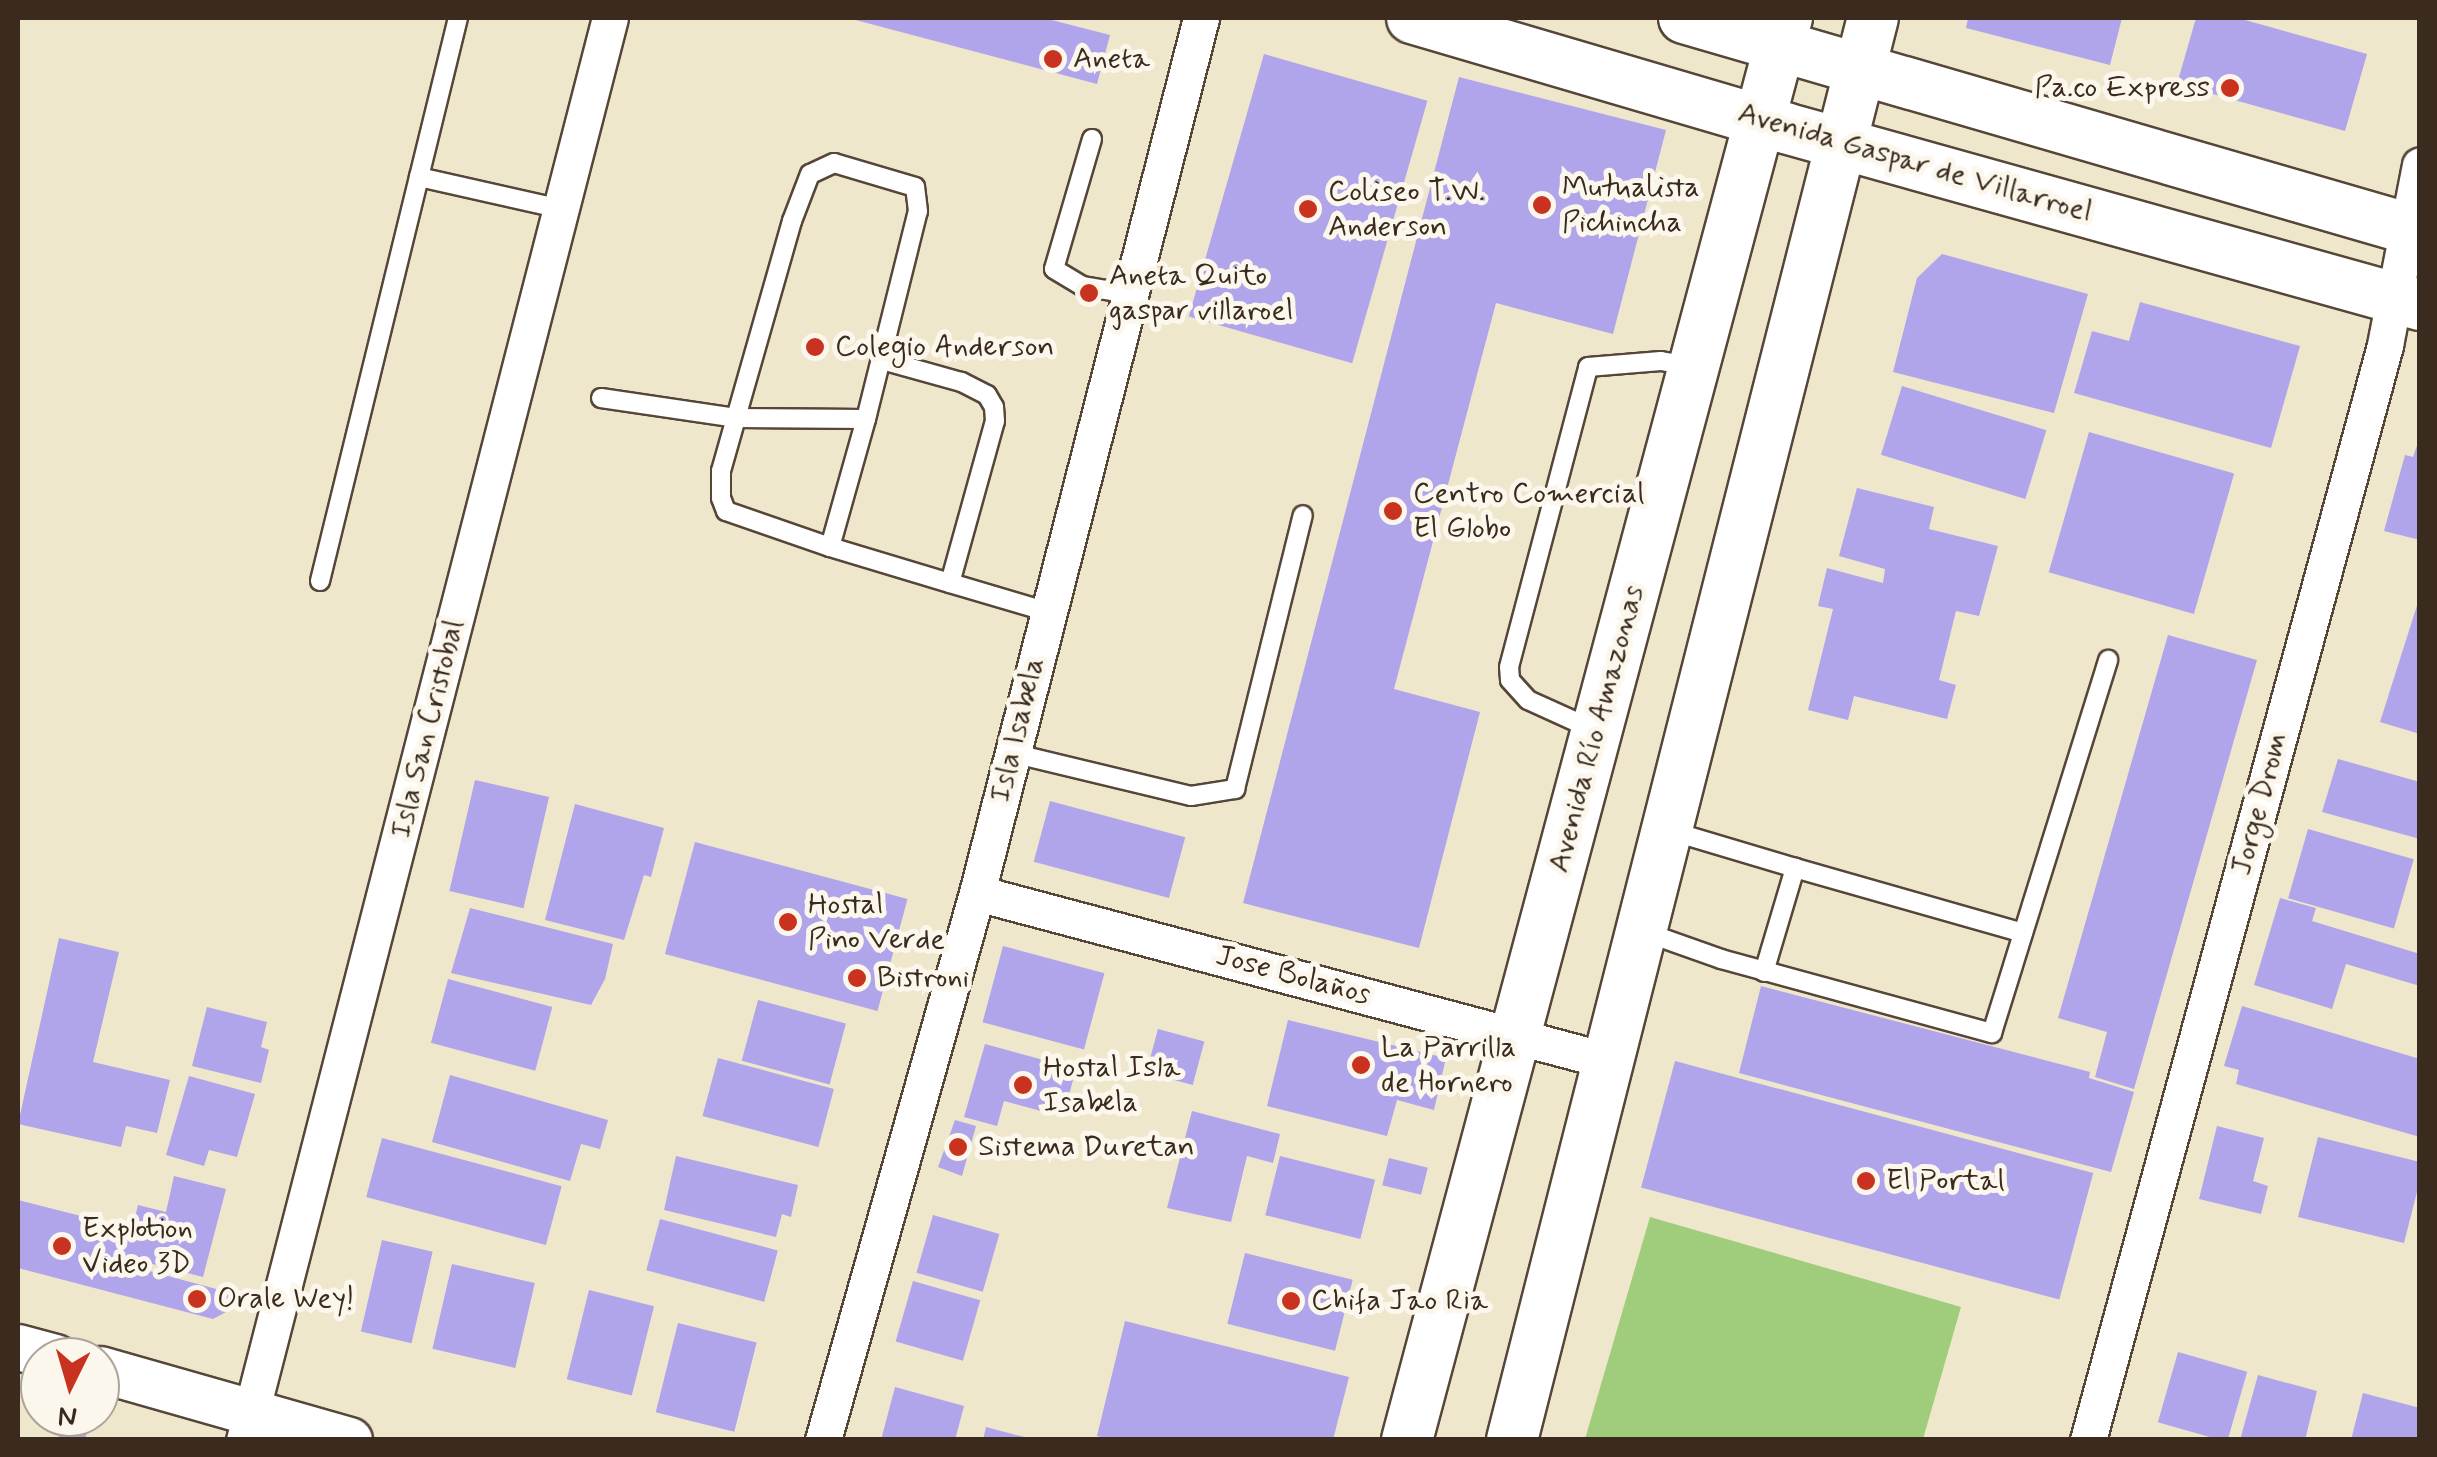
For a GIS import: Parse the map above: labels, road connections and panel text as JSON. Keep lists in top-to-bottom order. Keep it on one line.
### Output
{"streets":{"main road":["Avenida Gaspar de Villarroel","Avenida Río Amazonas"],"street":["Isla San Cristobal","Isla Isabela","Jorge Drom","Jose Bolaños"]},"crossings":[["Avenida Gaspar de Villarroel","Avenida Río Amazonas"],["Avenida Gaspar de Villarroel","Jorge Drom"],["Avenida Río Amazonas","Jose Bolaños"],["Isla Isabela","Jose Bolaños"]],"places":["Aneta","Pa.co Express","Mutualista Pichincha","Coliseo T.W. Anderson","Aneta Quito gaspar villaroel","Colegio Anderson","Centro Comercial El Globo","Hostal Pino Verde","Bistroni","La Parrilla de Hornero","Hostal Isla Isabela","Sistema Duretan","El Portal","Explotion Video 3D","Orale Wey!","Chifa Jao Ria"],"north":"bottom"}
